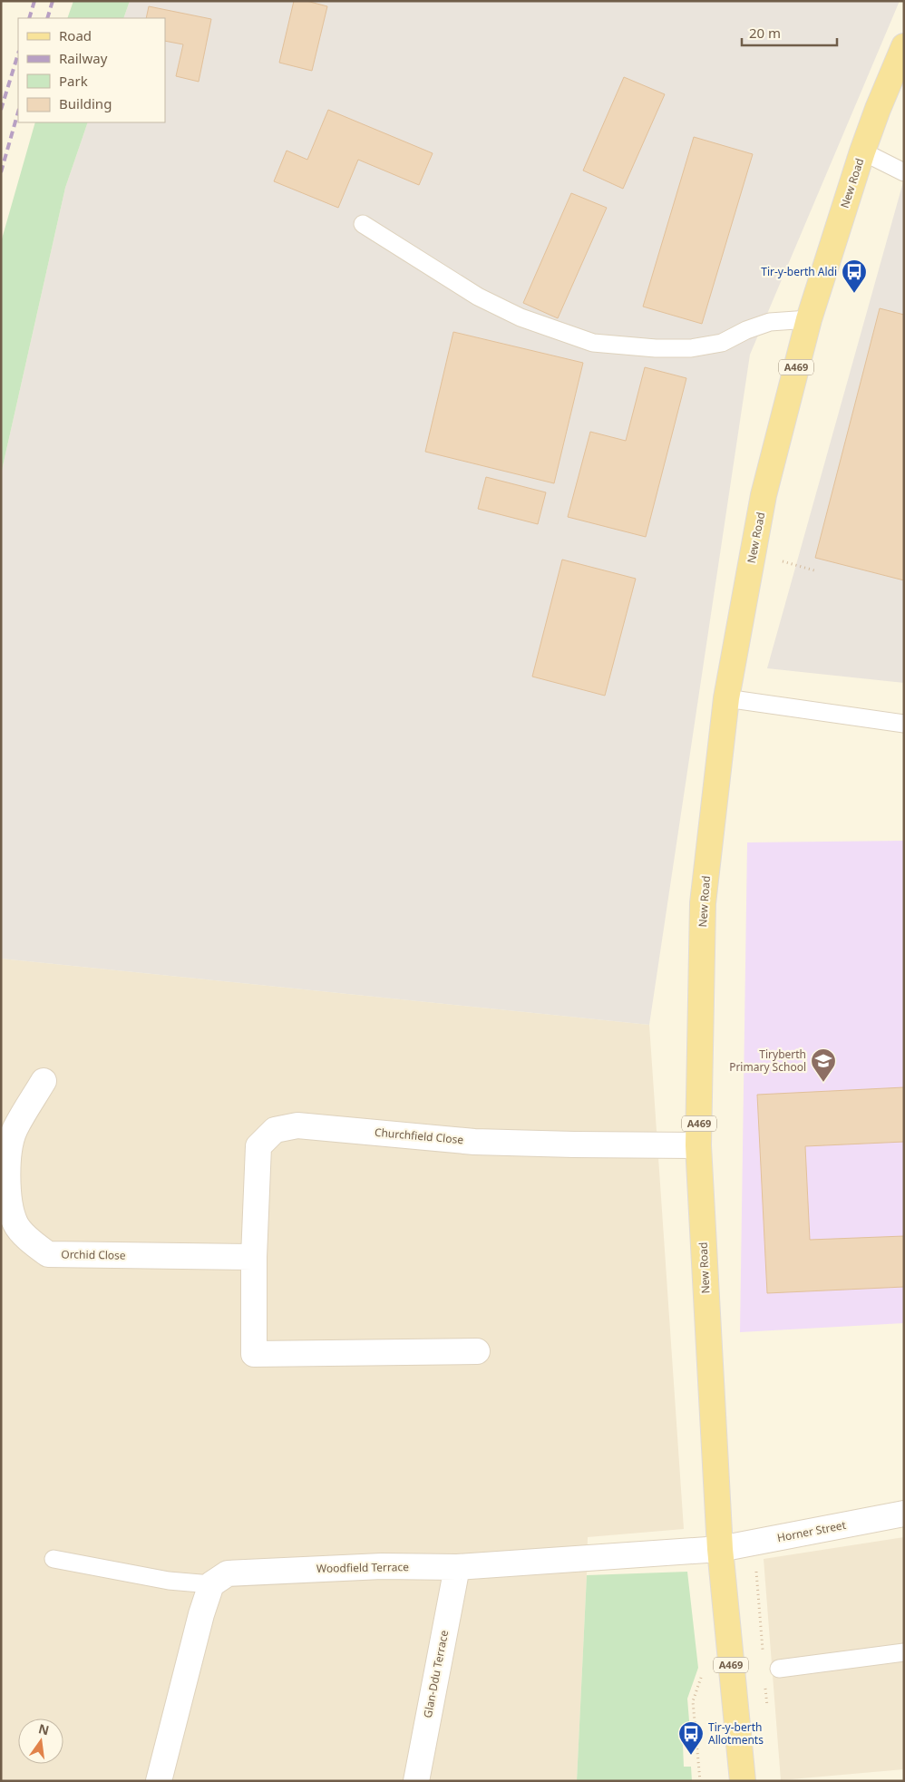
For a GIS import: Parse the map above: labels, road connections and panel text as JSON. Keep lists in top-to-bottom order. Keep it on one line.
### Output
{"streets":{"main road":["New Road","A469"],"street":["Churchfield Close","Orchid Close","Horner Street","Woodfield Terrace","Glan-Ddu Terrace"]},"crossings":[["New Road","Churchfield Close"],["New Road","Horner Street"],["New Road","Woodfield Terrace"],["Churchfield Close","Orchid Close"],["Horner Street","Woodfield Terrace"],["Woodfield Terrace","Glan-Ddu Terrace"]],"places":{"bus stop":["Tir-y-berth Aldi","Tir-y-berth Allotments"],"school or university":["Tiryberth Primary School"]},"legend":["Road","Railway","Park","Building"],"scale_bar":"20 m","north":"top"}
